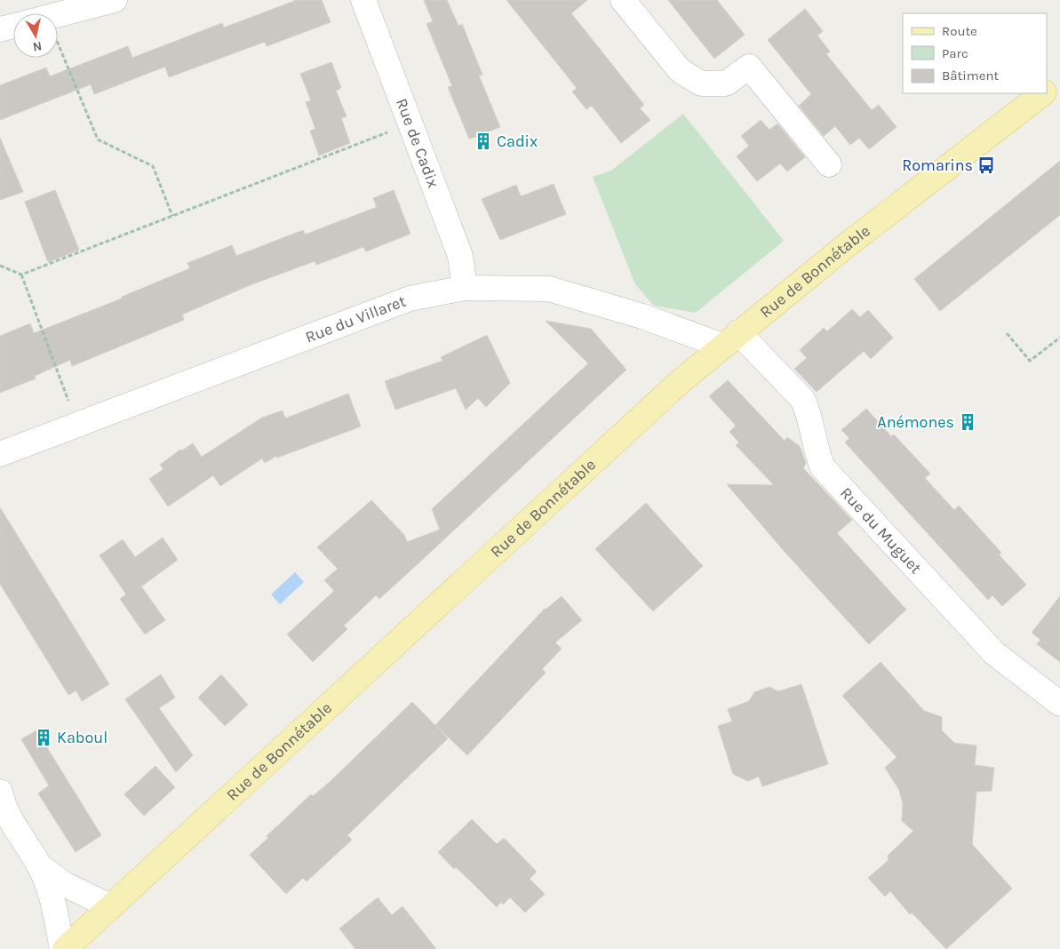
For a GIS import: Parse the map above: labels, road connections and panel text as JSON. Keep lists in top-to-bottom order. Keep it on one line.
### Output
{"streets":{"main road":["Rue de Bonnétable"],"street":["Rue de Cadix","Rue du Villaret","Rue du Muguet"]},"crossings":[["Rue de Cadix","Rue du Villaret"],["Rue de Bonnétable","Rue du Villaret"],["Rue de Bonnétable","Rue du Muguet"],["Rue du Villaret","Rue du Muguet"]],"places":{"building":["Cadix","Anémones","Kaboul"],"bus stop":["Romarins"]},"legend":["Route","Parc","Bâtiment"],"north":"bottom"}
